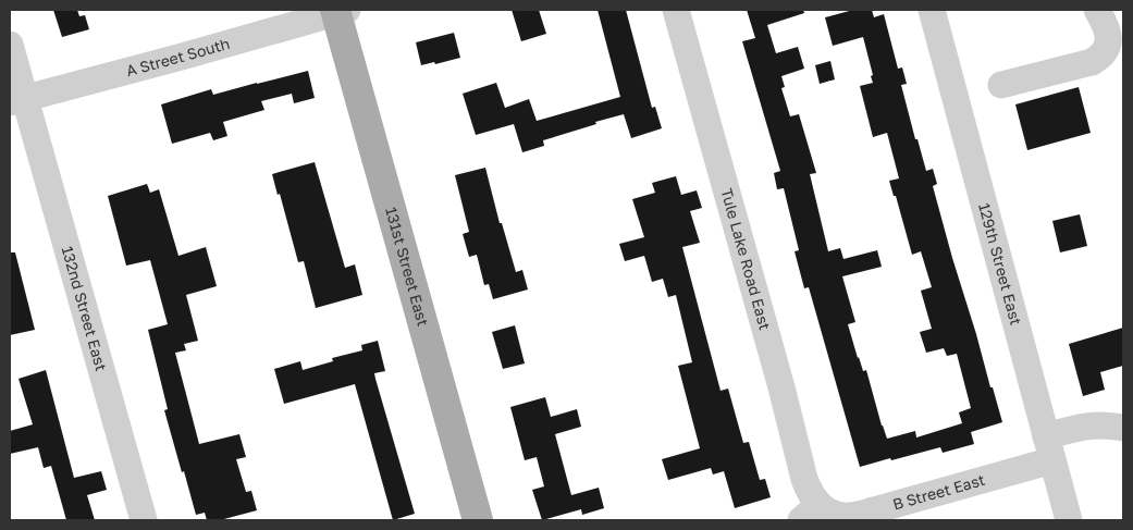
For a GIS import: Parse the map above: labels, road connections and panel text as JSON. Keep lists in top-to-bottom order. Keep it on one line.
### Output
{"streets":{"main road":["131st Street East"],"street":["A Street South","Tule Lake Road East","129th Street East","132nd Street East","B Street East"]},"crossings":[["A Street South","131st Street East"],["A Street South","132nd Street East"],["Tule Lake Road East","B Street East"],["129th Street East","B Street East"]]}
